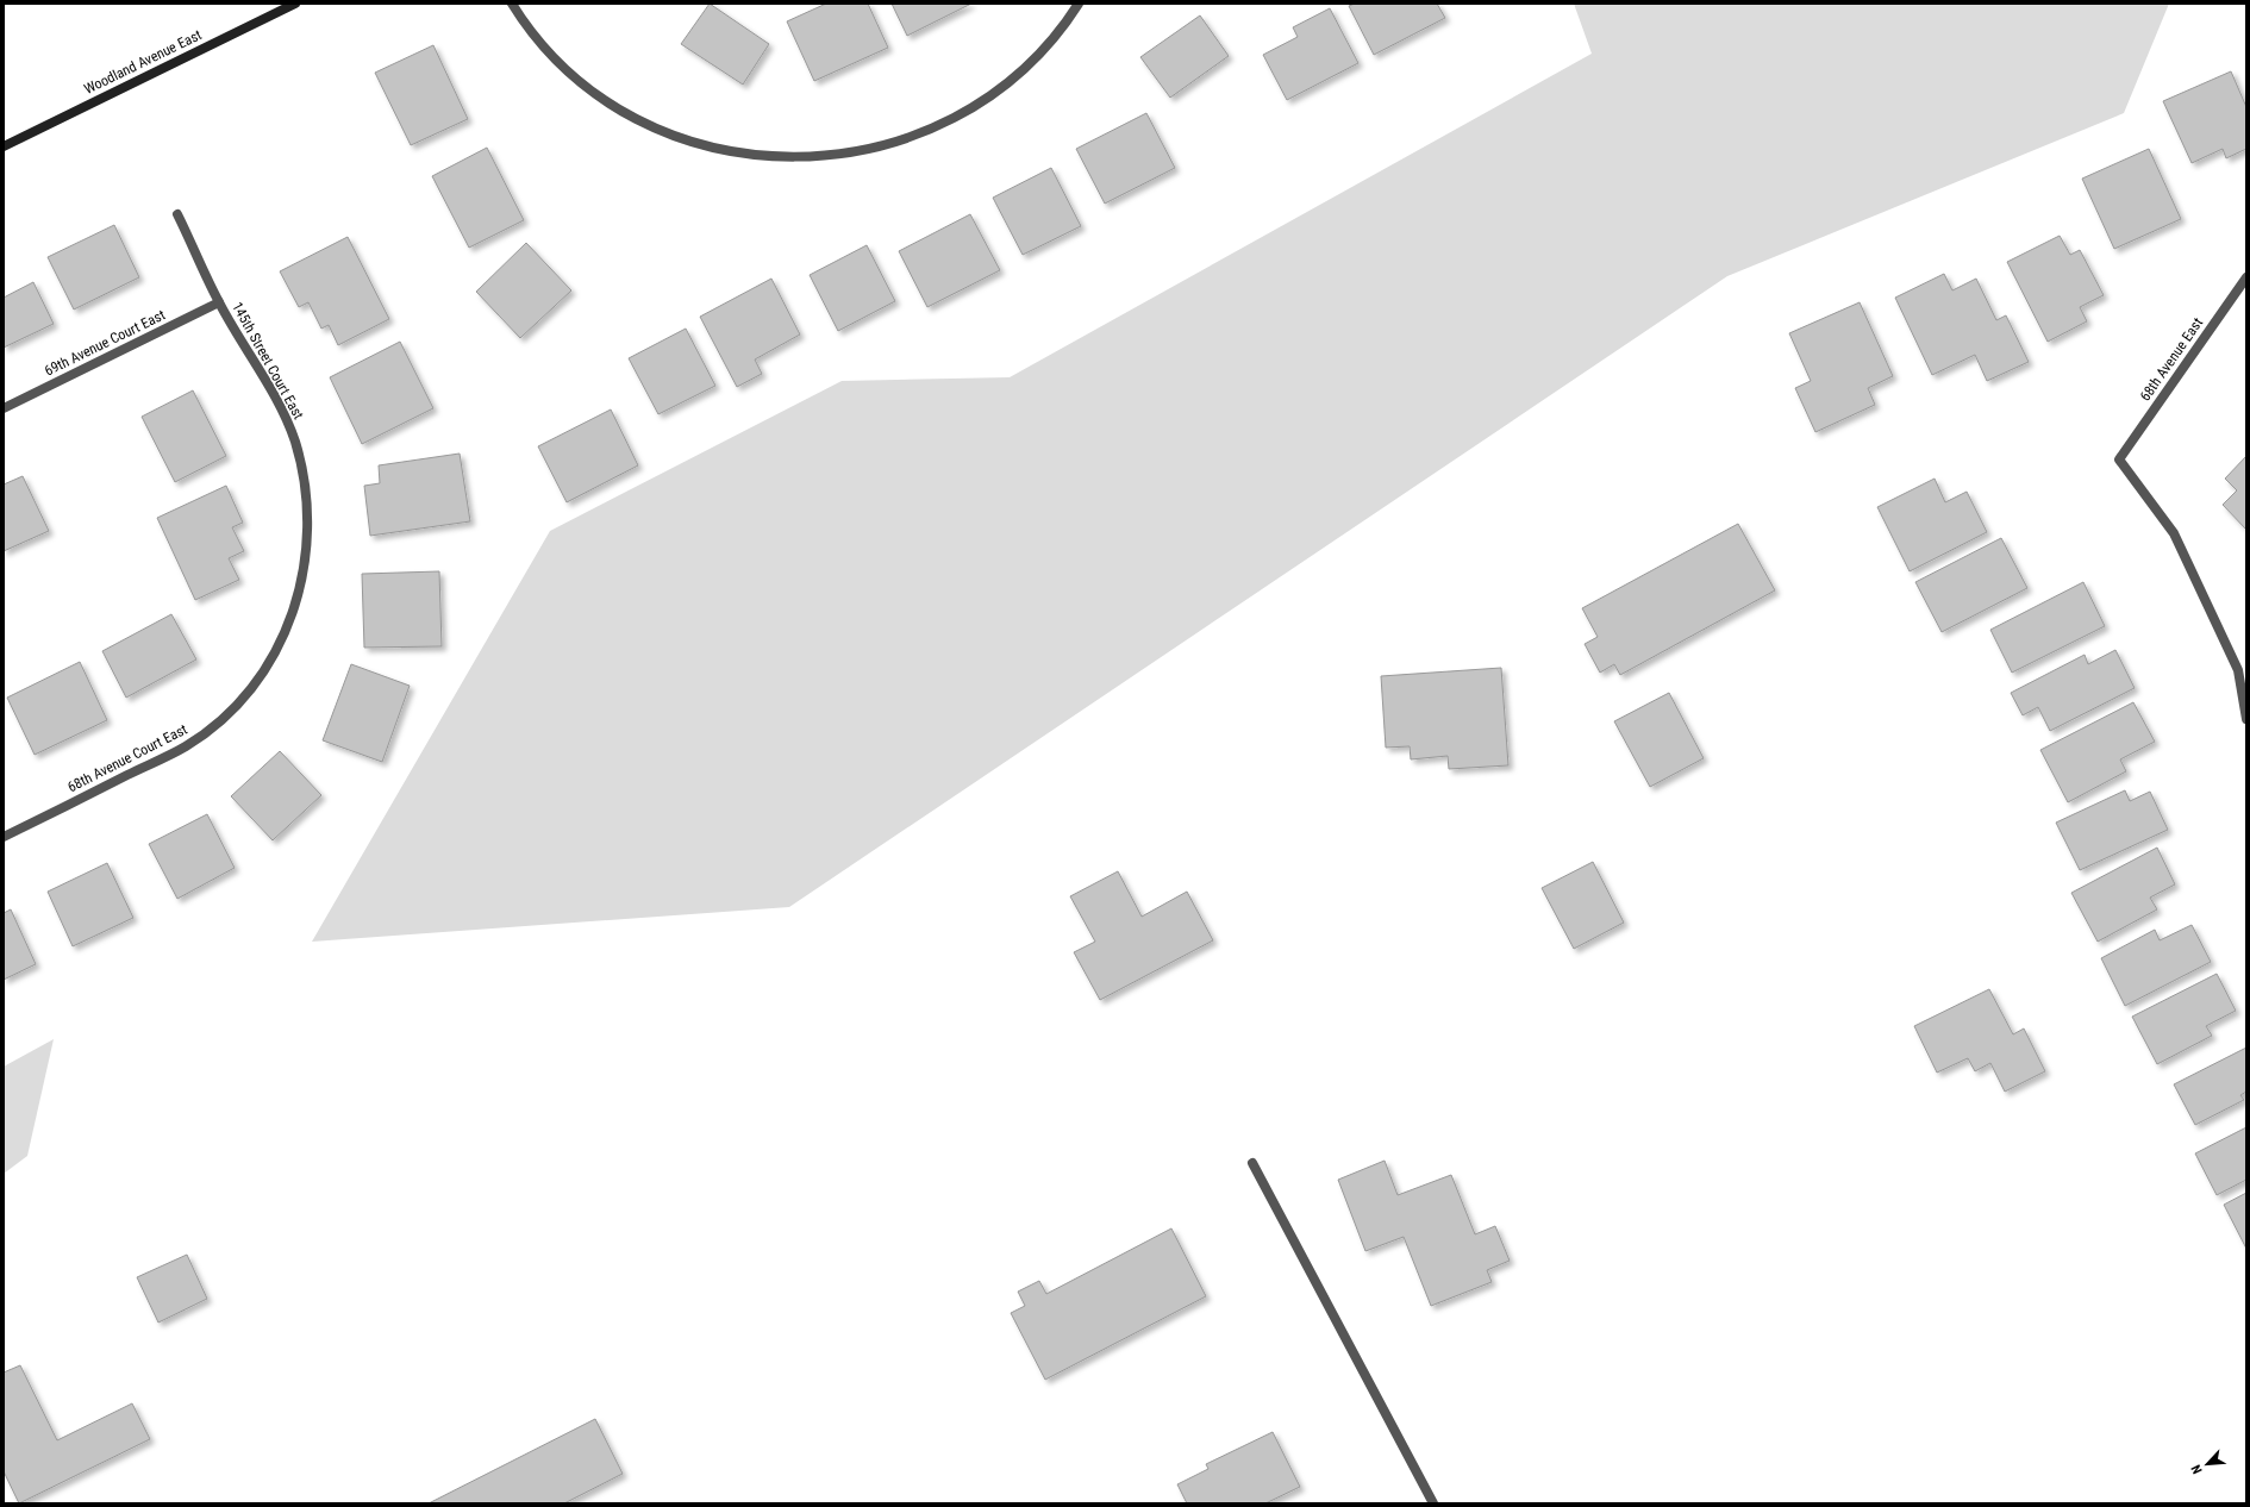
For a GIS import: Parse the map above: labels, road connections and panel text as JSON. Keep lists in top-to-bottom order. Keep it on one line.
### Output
{"streets":{"street":["Woodland Avenue East","69th Avenue Court East","68th Avenue East","145th Street Court East","68th Avenue Court East"]},"crossings":[["69th Avenue Court East","145th Street Court East"],["145th Street Court East","68th Avenue Court East"]],"north":"bottom left"}
